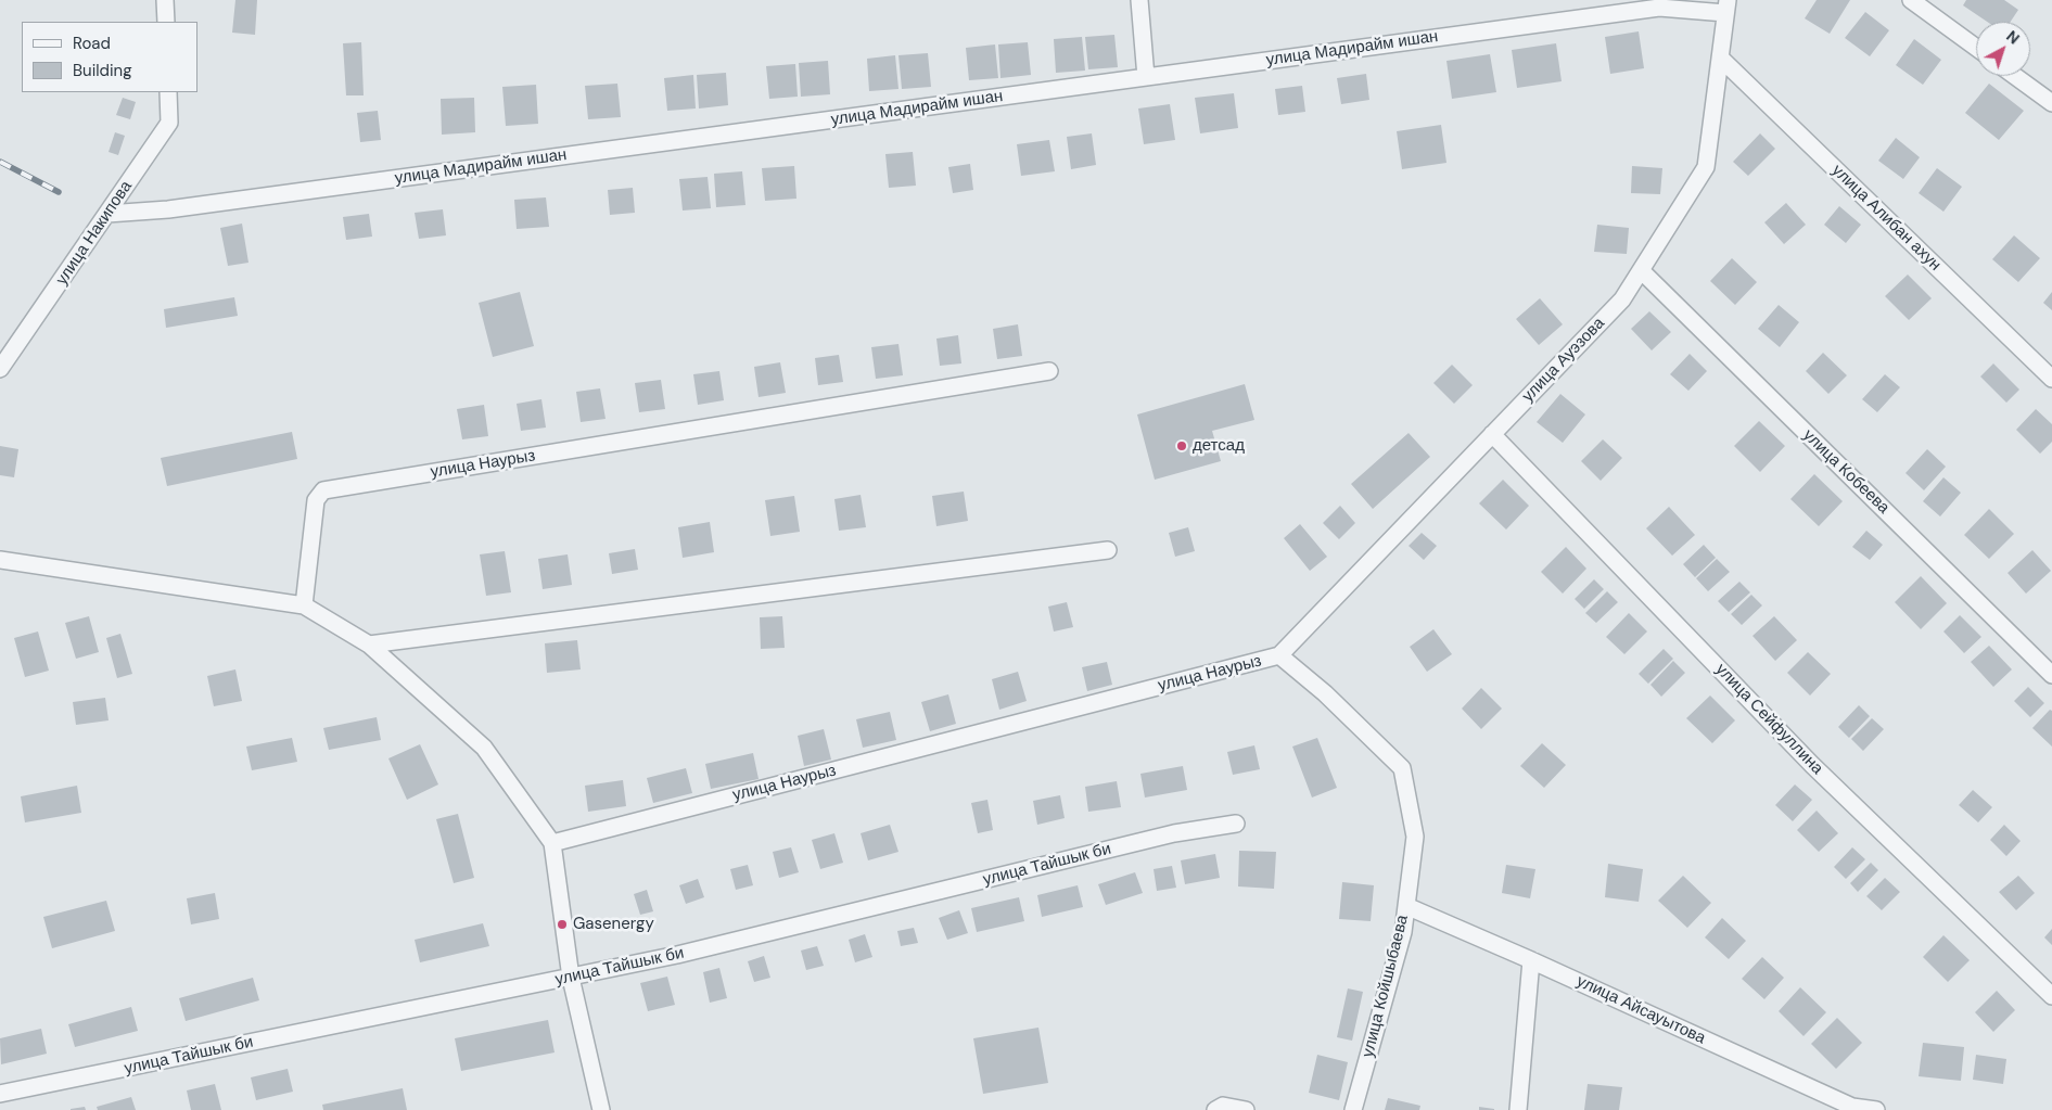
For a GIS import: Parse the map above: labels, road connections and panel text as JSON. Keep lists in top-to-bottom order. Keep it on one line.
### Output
{"streets":{"street":["улица Мадирайм ишан","улица Алибан ахун","улица Накипова","улица Ауэзова","улица Наурыз","улица Кобеева","улица Сейфуллина","улица Тайшык би","улица Койшыбаева","улица Айсауытова"]},"crossings":[["улица Мадирайм ишан","улица Накипова"],["улица Мадирайм ишан","улица Ауэзова"],["улица Алибан ахун","улица Ауэзова"],["улица Ауэзова","улица Наурыз"],["улица Ауэзова","улица Кобеева"],["улица Ауэзова","улица Сейфуллина"],["улица Ауэзова","улица Койшыбаева"],["улица Наурыз","улица Койшыбаева"],["улица Койшыбаева","улица Айсауытова"]],"places":["детсад","Gasenergy"],"legend":["Road","Building"],"north":"top right"}
